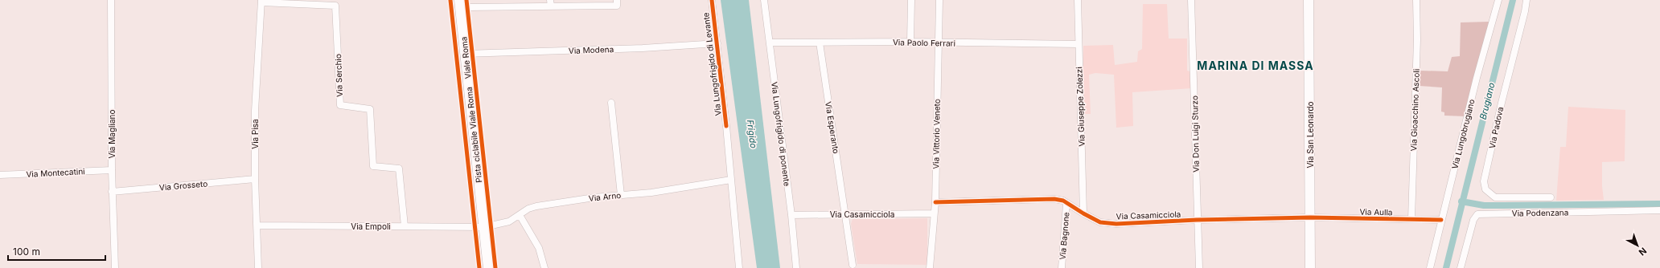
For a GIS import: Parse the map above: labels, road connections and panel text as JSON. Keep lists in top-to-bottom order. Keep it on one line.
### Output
{"streets":{"main road":["Viale Roma","Via San Leonardo"],"street":["Via Paolo Ferrari","Via Modena","Via Lungofrigido di Levante","Via Serchio","Via Giuseppe Zolezzi","Via Gioacchino Ascoli","Via Esperanto","Via Padova","Via Magliano","Via Pisa","Via Lungofrigido di ponente","Via Vittorio Veneto","Via Don Luigi Sturzo","Via Lungobrugiano","Via Montecatini","Via Grosseto","Via Arno","Via Aulla","Via Podenzana","Via Casamicciola","Via Empoli","Via Bagnone"],"cycle path":["Pista ciclabile Viale Roma"]},"crossings":[["Via Paolo Ferrari","Via Giuseppe Zolezzi"],["Via Paolo Ferrari","Via Esperanto"],["Via Paolo Ferrari","Via Lungofrigido di ponente"],["Via Paolo Ferrari","Via Vittorio Veneto"],["Via Modena","Viale Roma"],["Via Modena","Via Lungofrigido di Levante"],["Viale Roma","Via Arno"],["Viale Roma","Via Empoli"],["Via Lungofrigido di Levante","Via Arno"],["Via Serchio","Via Pisa"],["Via Serchio","Via Empoli"],["Via Giuseppe Zolezzi","Via Casamicciola"],["Via Gioacchino Ascoli","Via Aulla"],["Via Esperanto","Via Casamicciola"],["Via Magliano","Via Montecatini"],["Via Magliano","Via Grosseto"],["Via Pisa","Via Grosseto"],["Via Pisa","Via Empoli"],["Via Lungofrigido di ponente","Via Casamicciola"],["Via Vittorio Veneto","Via Casamicciola"],["Via Don Luigi Sturzo","Via Casamicciola"],["Via Lungobrugiano","Via Aulla"],["Via San Leonardo","Via Aulla"],["Via San Leonardo","Via Casamicciola"],["Via Arno","Via Empoli"],["Via Aulla","Via Casamicciola"],["Via Casamicciola","Via Bagnone"]],"districts":["MARINA DI MASSA"],"water":["Brugiano","Frigido"],"scale_bar":"100 m","north":"bottom right"}
